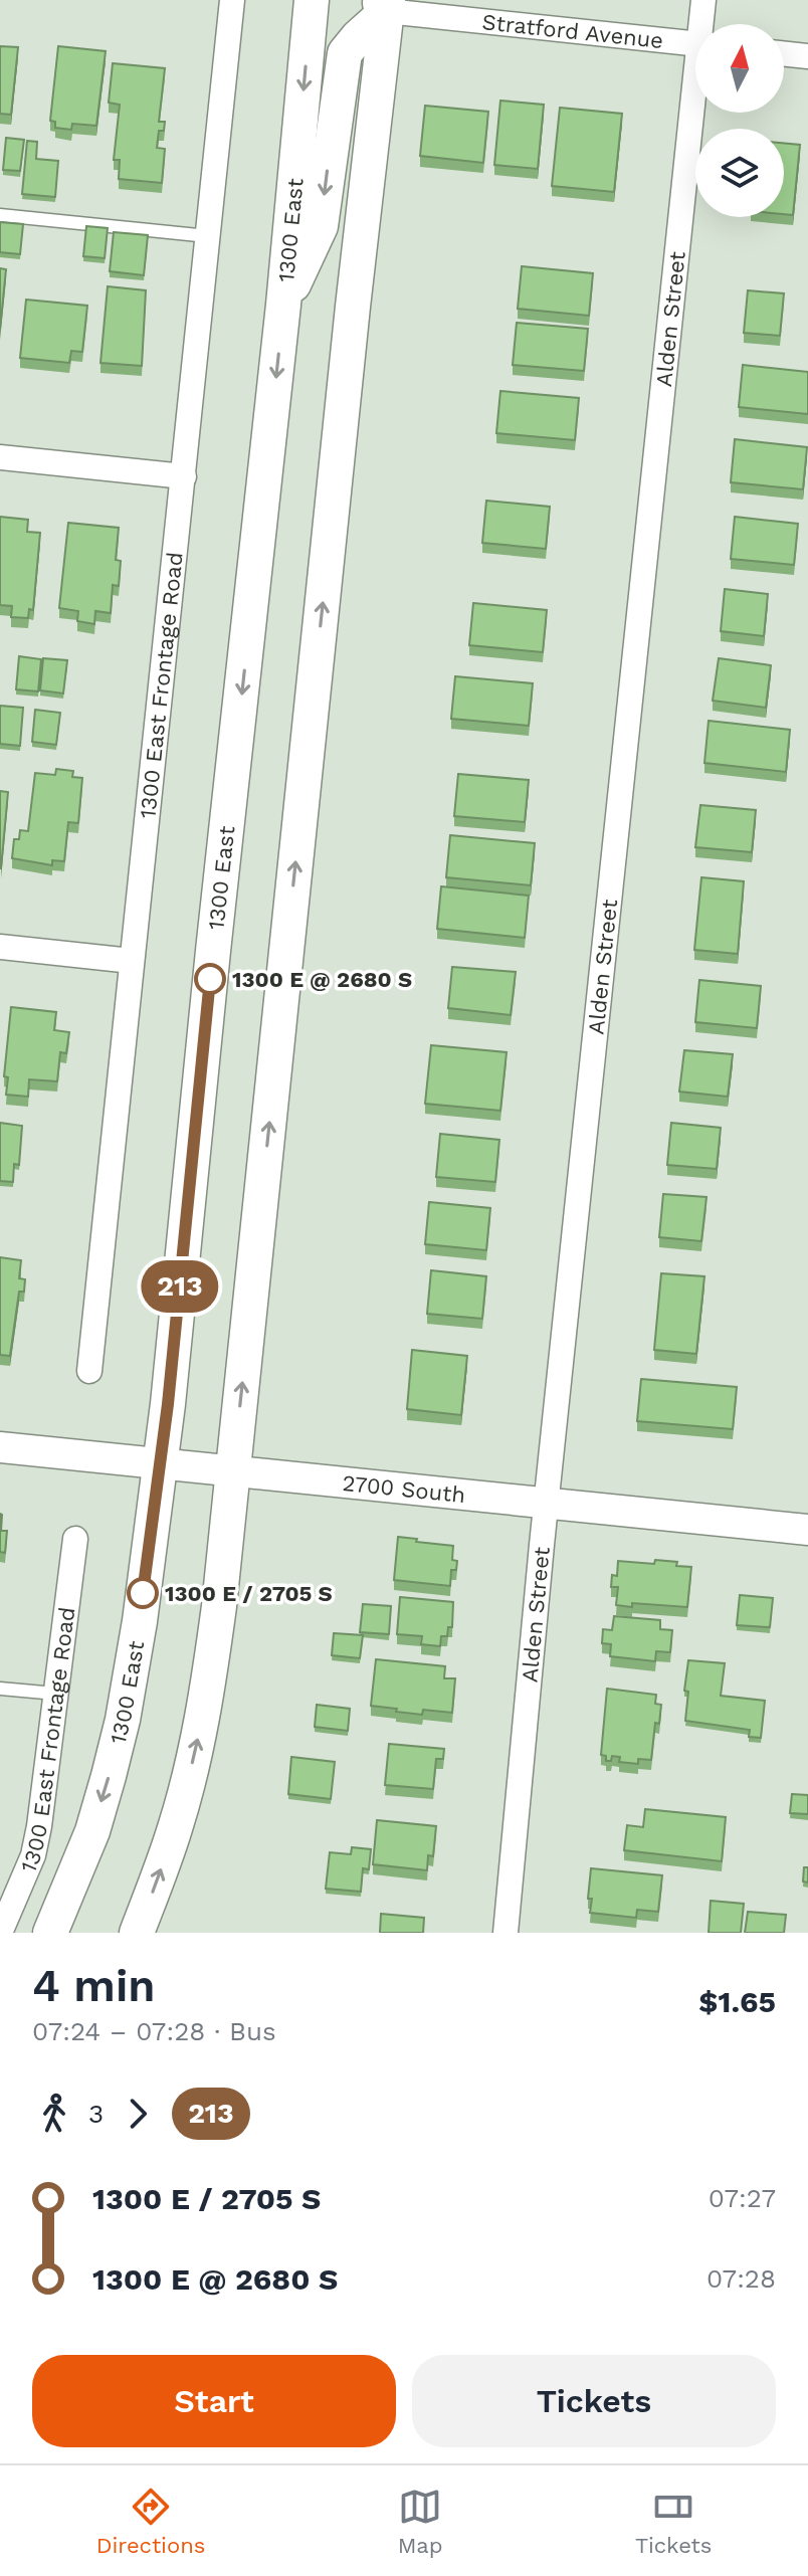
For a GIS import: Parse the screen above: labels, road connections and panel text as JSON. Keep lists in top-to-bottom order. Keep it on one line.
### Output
{"streets":{"main road":["1300 East"],"street":["Stratford Avenue","Alden Street","1300 East Frontage Road","2700 South"]},"crossings":[["1300 East","2700 South"],["Alden Street","2700 South"]],"places":["1300 E @ 2680 S","1300 E / 2705 S"],"lines":["bus line 213"],"north":"top","page":{"on_map":"213","heading":["4 min","07:24 – 07:28 · Bus","$1.65"],"legs":["3","213"],"list":[{"name":"1300 E / 2705 S","value":"07:27"},{"name":"1300 E @ 2680 S","value":"07:28"}],"buttons":["Start","Tickets"],"tabs":["Directions","Map","Tickets"]}}
